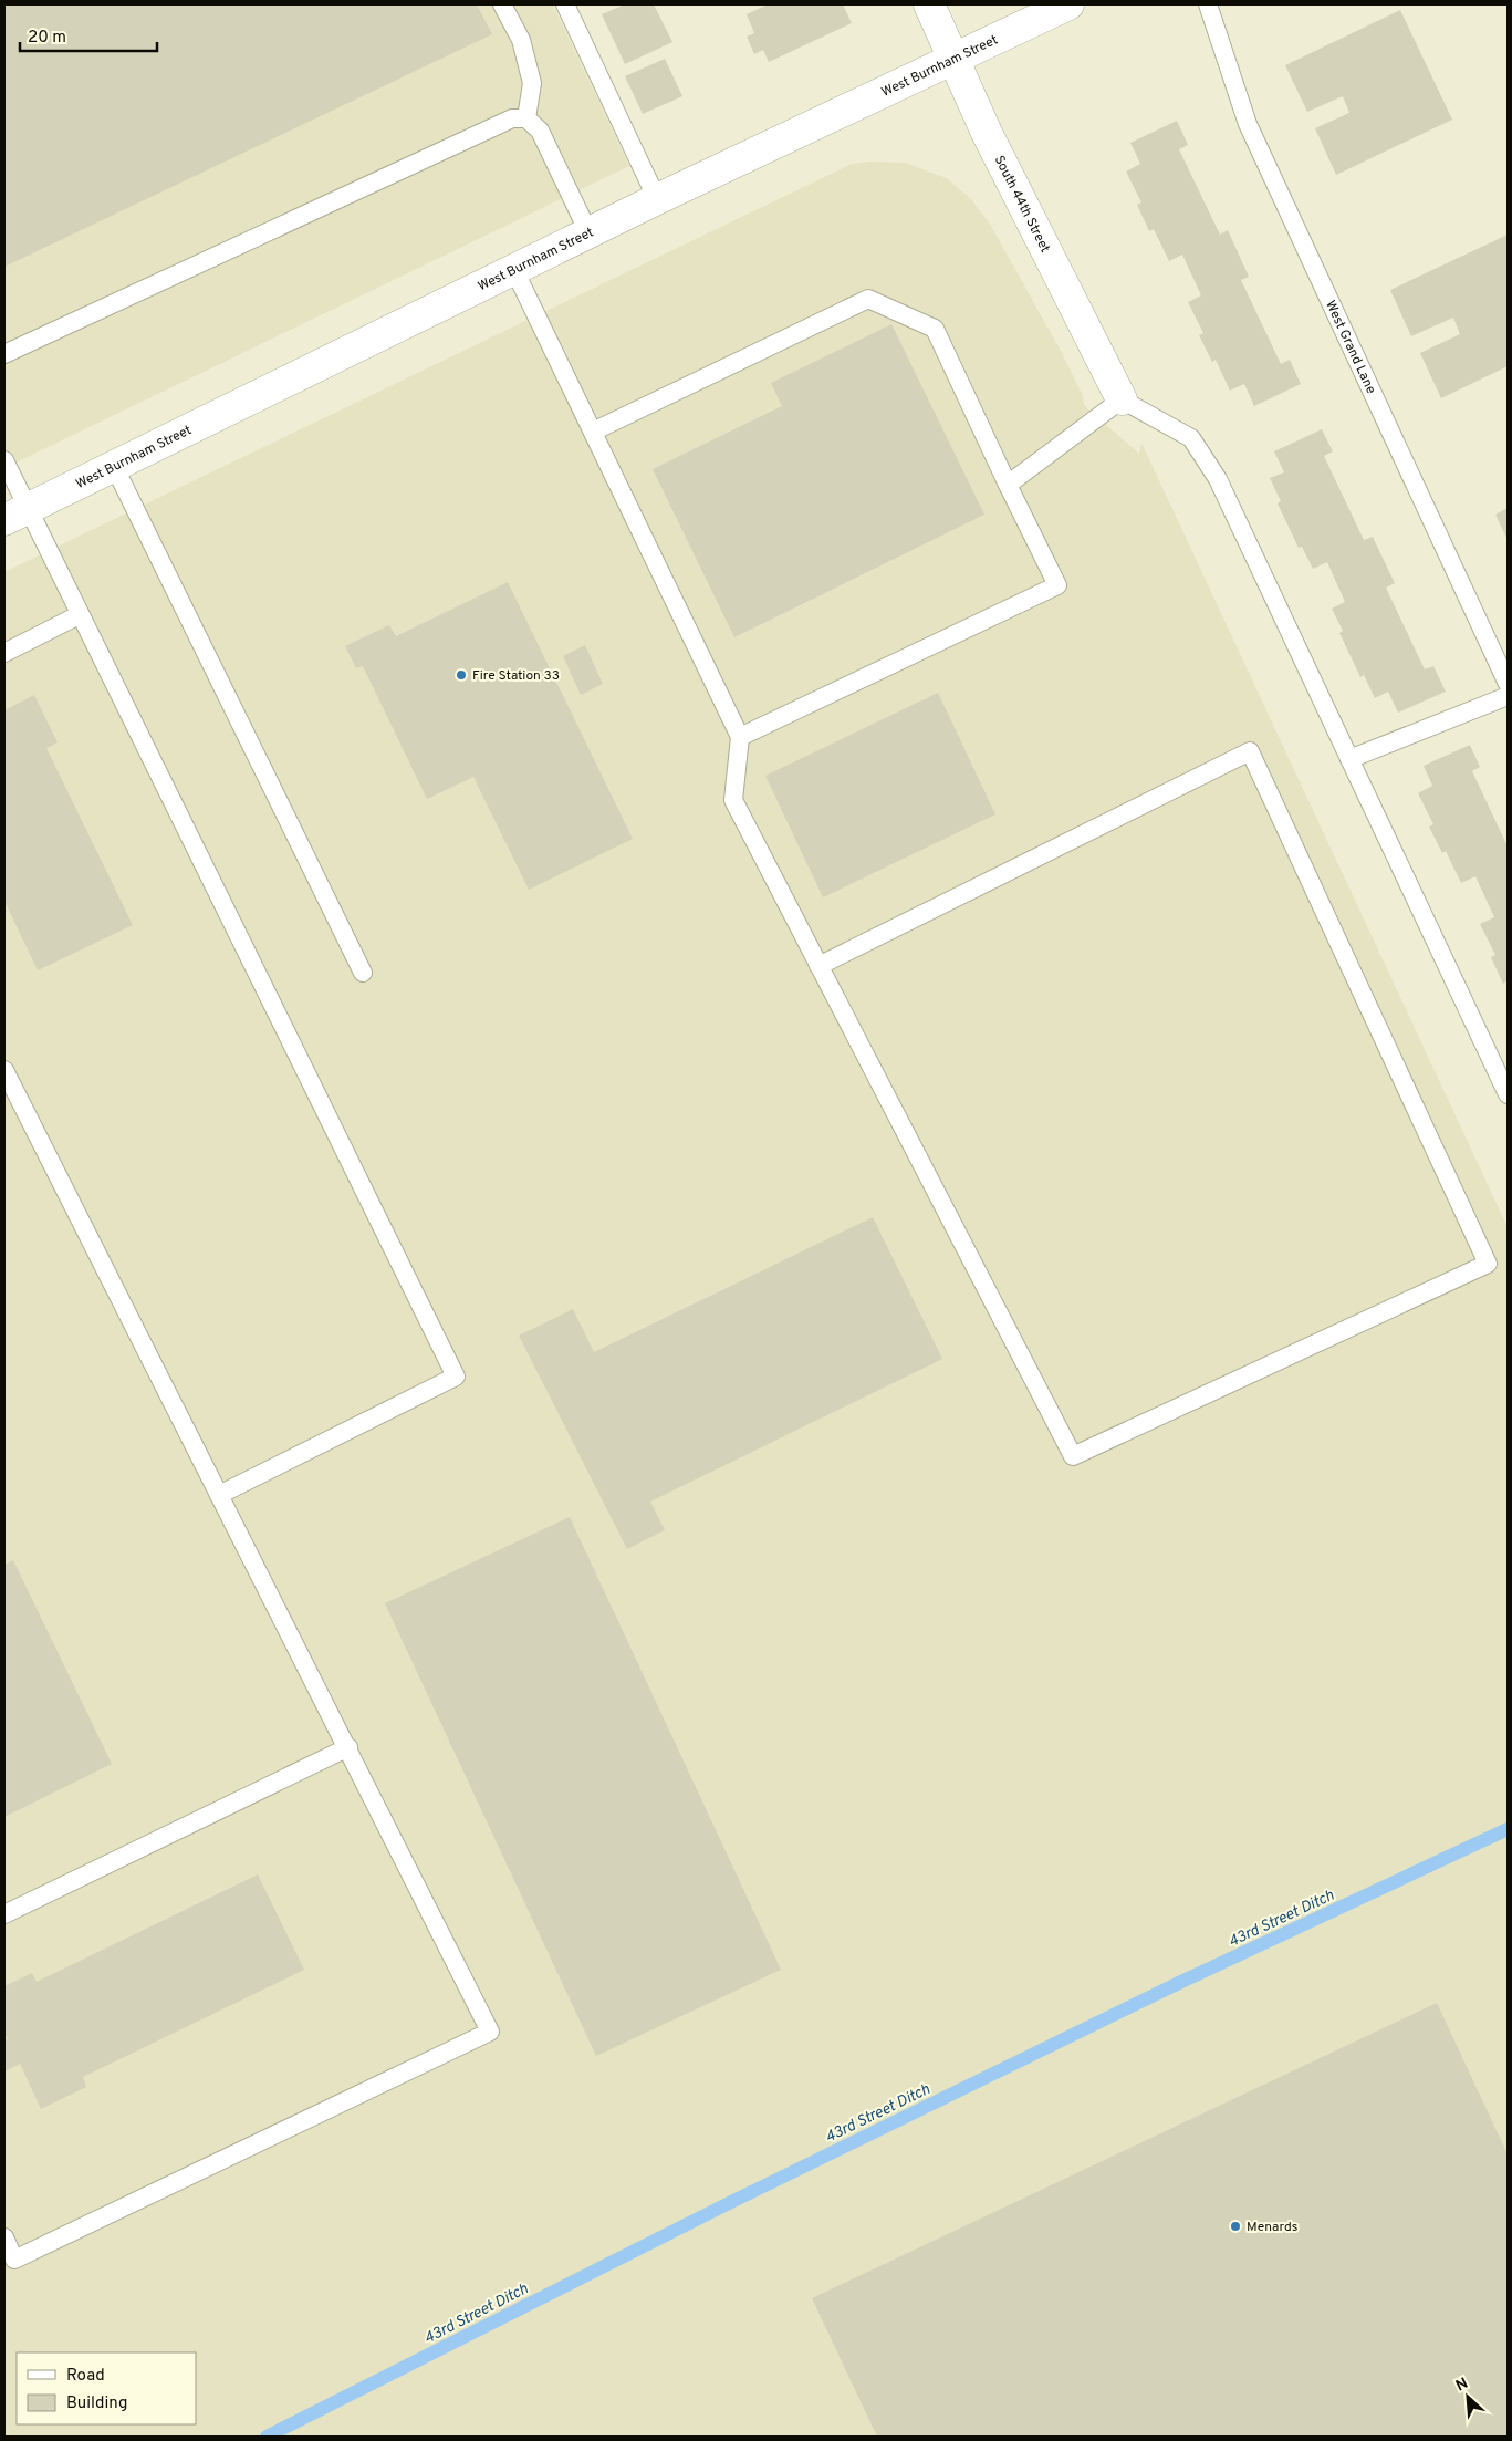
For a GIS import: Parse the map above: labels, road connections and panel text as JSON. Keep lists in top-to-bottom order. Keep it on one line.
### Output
{"streets":{"street":["West Burnham Street","South 44th Street"],"lane":["West Grand Lane"]},"crossings":[["West Burnham Street","South 44th Street"]],"water":["43rd Street Ditch"],"places":["Fire Station 33","Menards"],"legend":["Road","Building"],"scale_bar":"20 m","north":"top left"}
